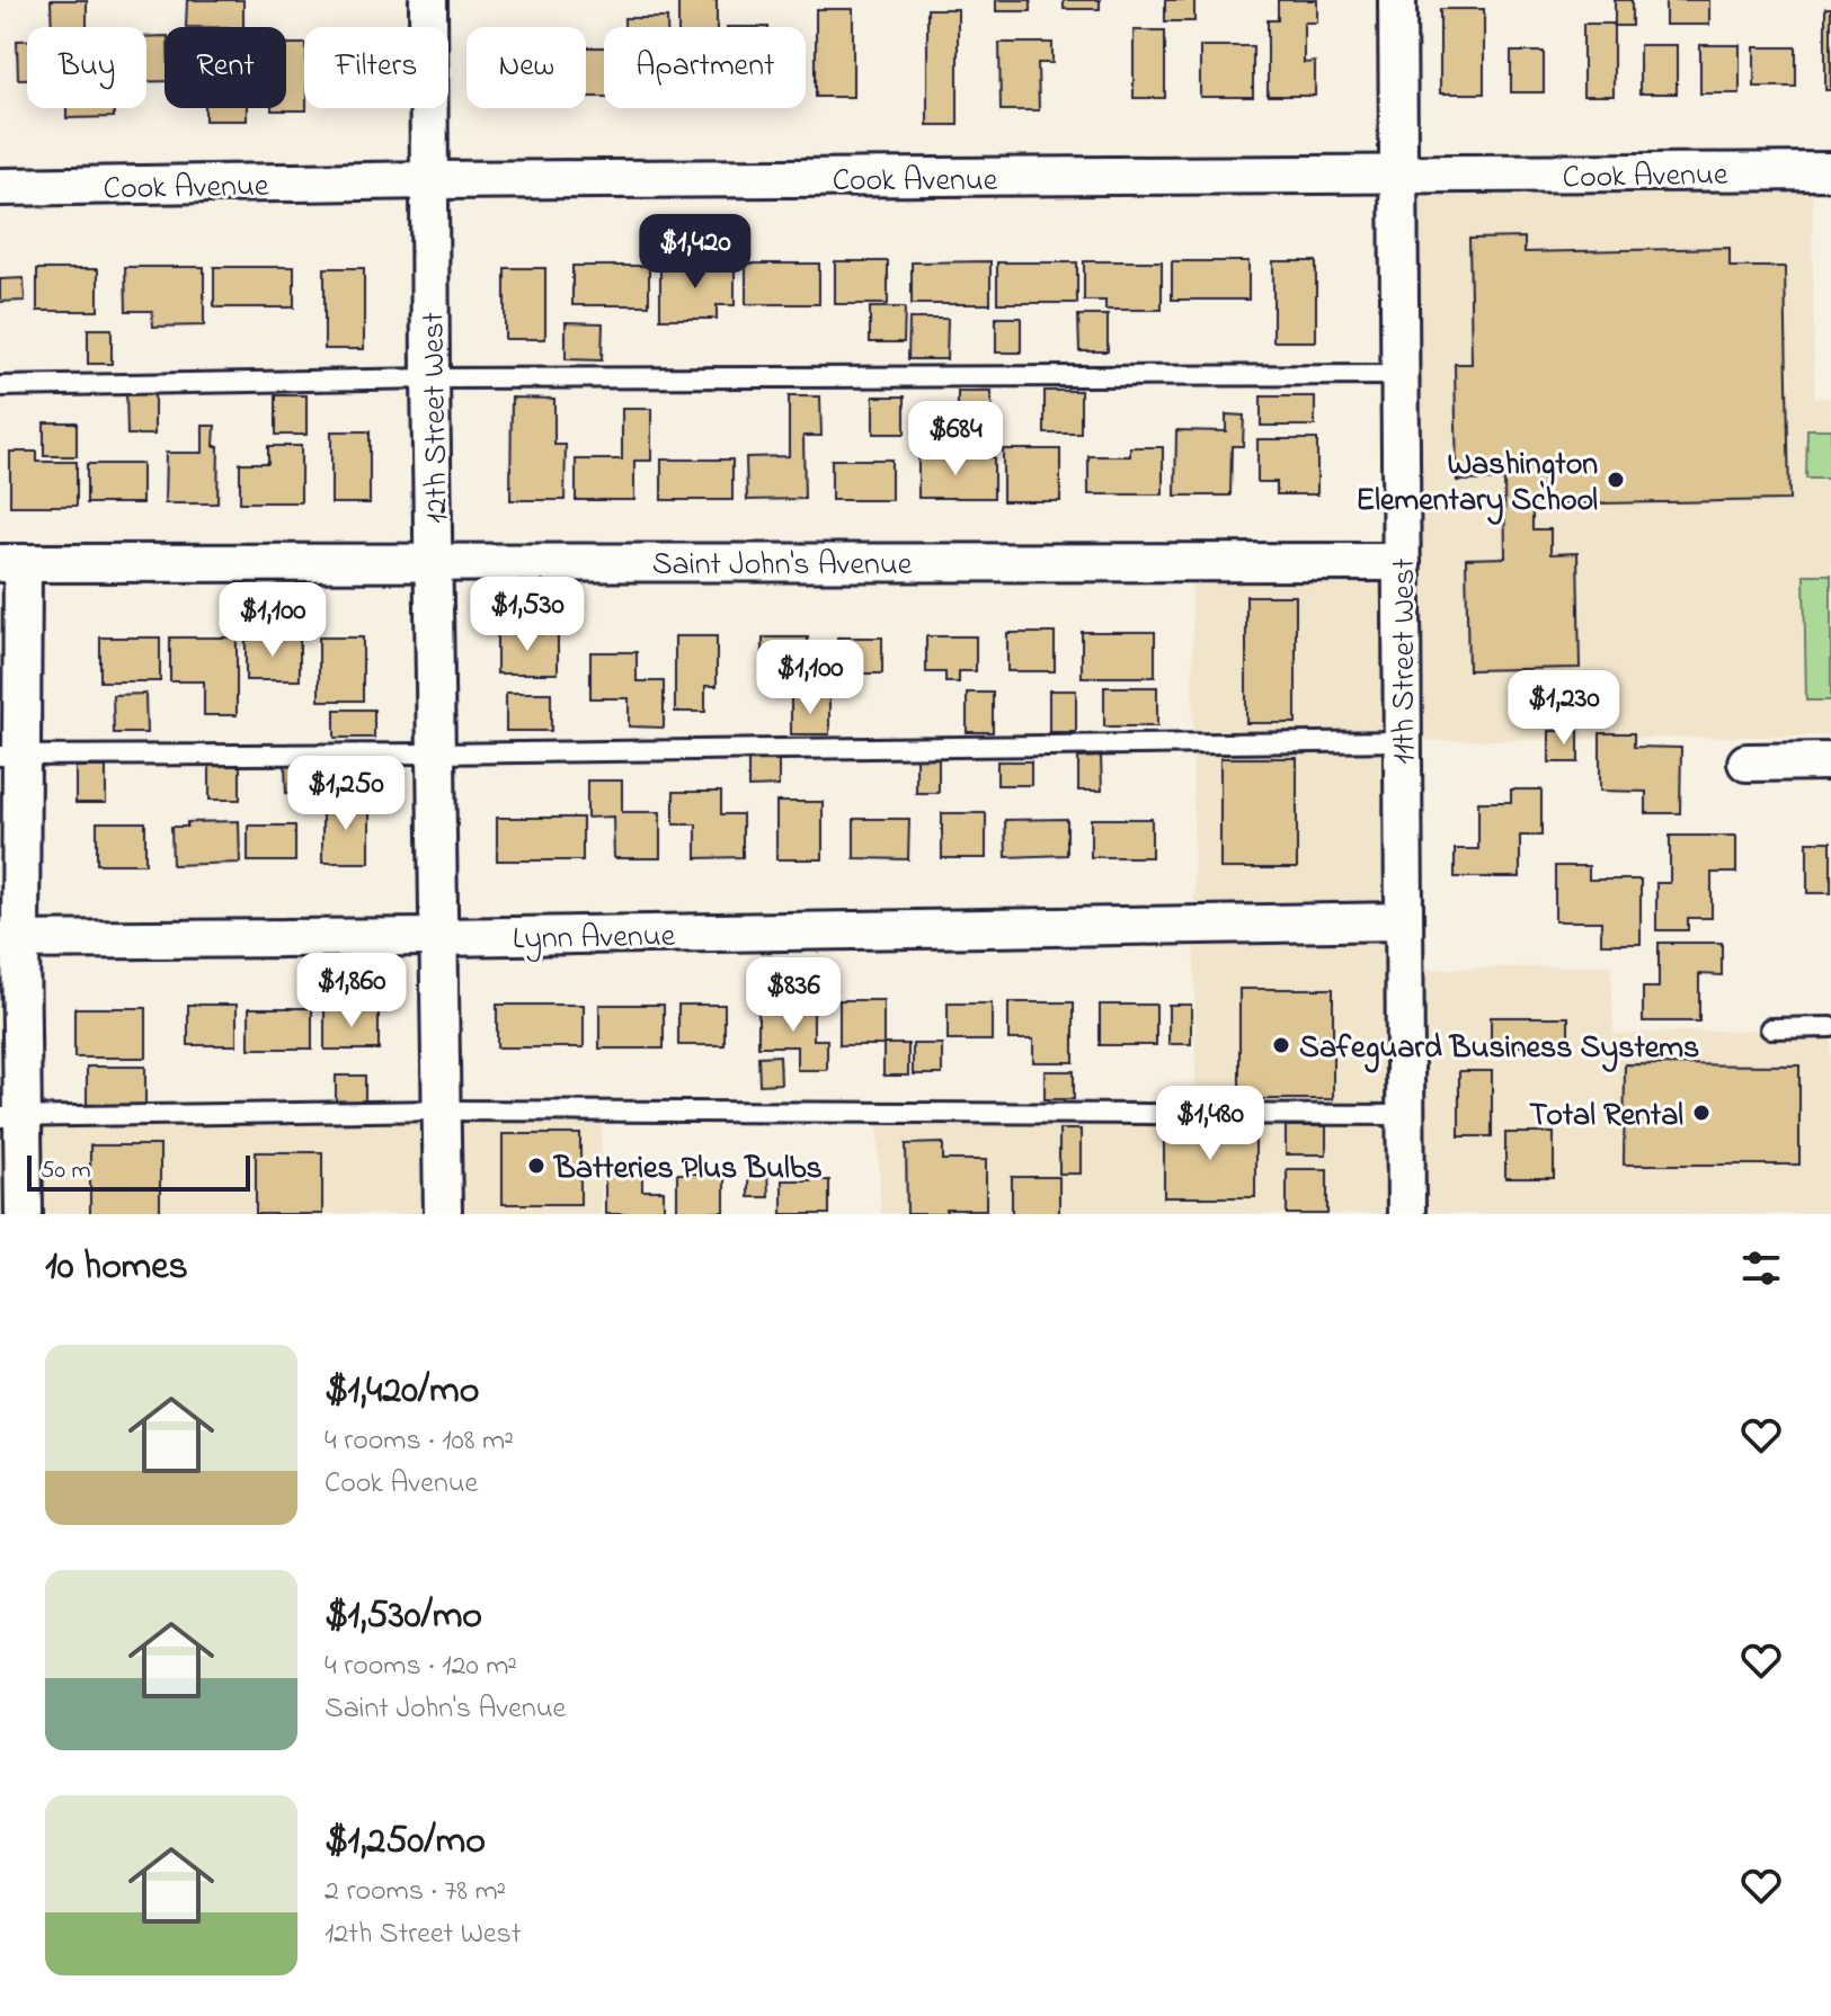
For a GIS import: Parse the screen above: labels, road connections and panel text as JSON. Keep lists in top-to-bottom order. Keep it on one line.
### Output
{"streets":{"street":["Cook Avenue","12th Street West","Saint John's Avenue","11th Street West","Lynn Avenue"]},"crossings":[["Cook Avenue","12th Street West"],["Cook Avenue","11th Street West"],["12th Street West","Saint John's Avenue"],["12th Street West","Lynn Avenue"],["Saint John's Avenue","11th Street West"],["11th Street West","Lynn Avenue"]],"places":["Washington Elementary School","Safeguard Business Systems","Total Rental","Batteries Plus Bulbs"],"scale_bar":"50 m","page":{"chip":["Buy","Rent","Filters","New","Apartment"],"price":["$1,420","$684","$1,530","$1,100","$1,100","$1,230","$1,250","$1,860","$836","$1,480"],"scale":"50 m","heading":"10 homes","list":[{"name":"$1,420/mo","note":"4 rooms · 108 m² · Cook Avenue"},{"name":"$1,530/mo","note":"4 rooms · 120 m² · Saint John's Avenue"},{"name":"$1,250/mo","note":"2 rooms · 78 m² · 12th Street West"}]}}
